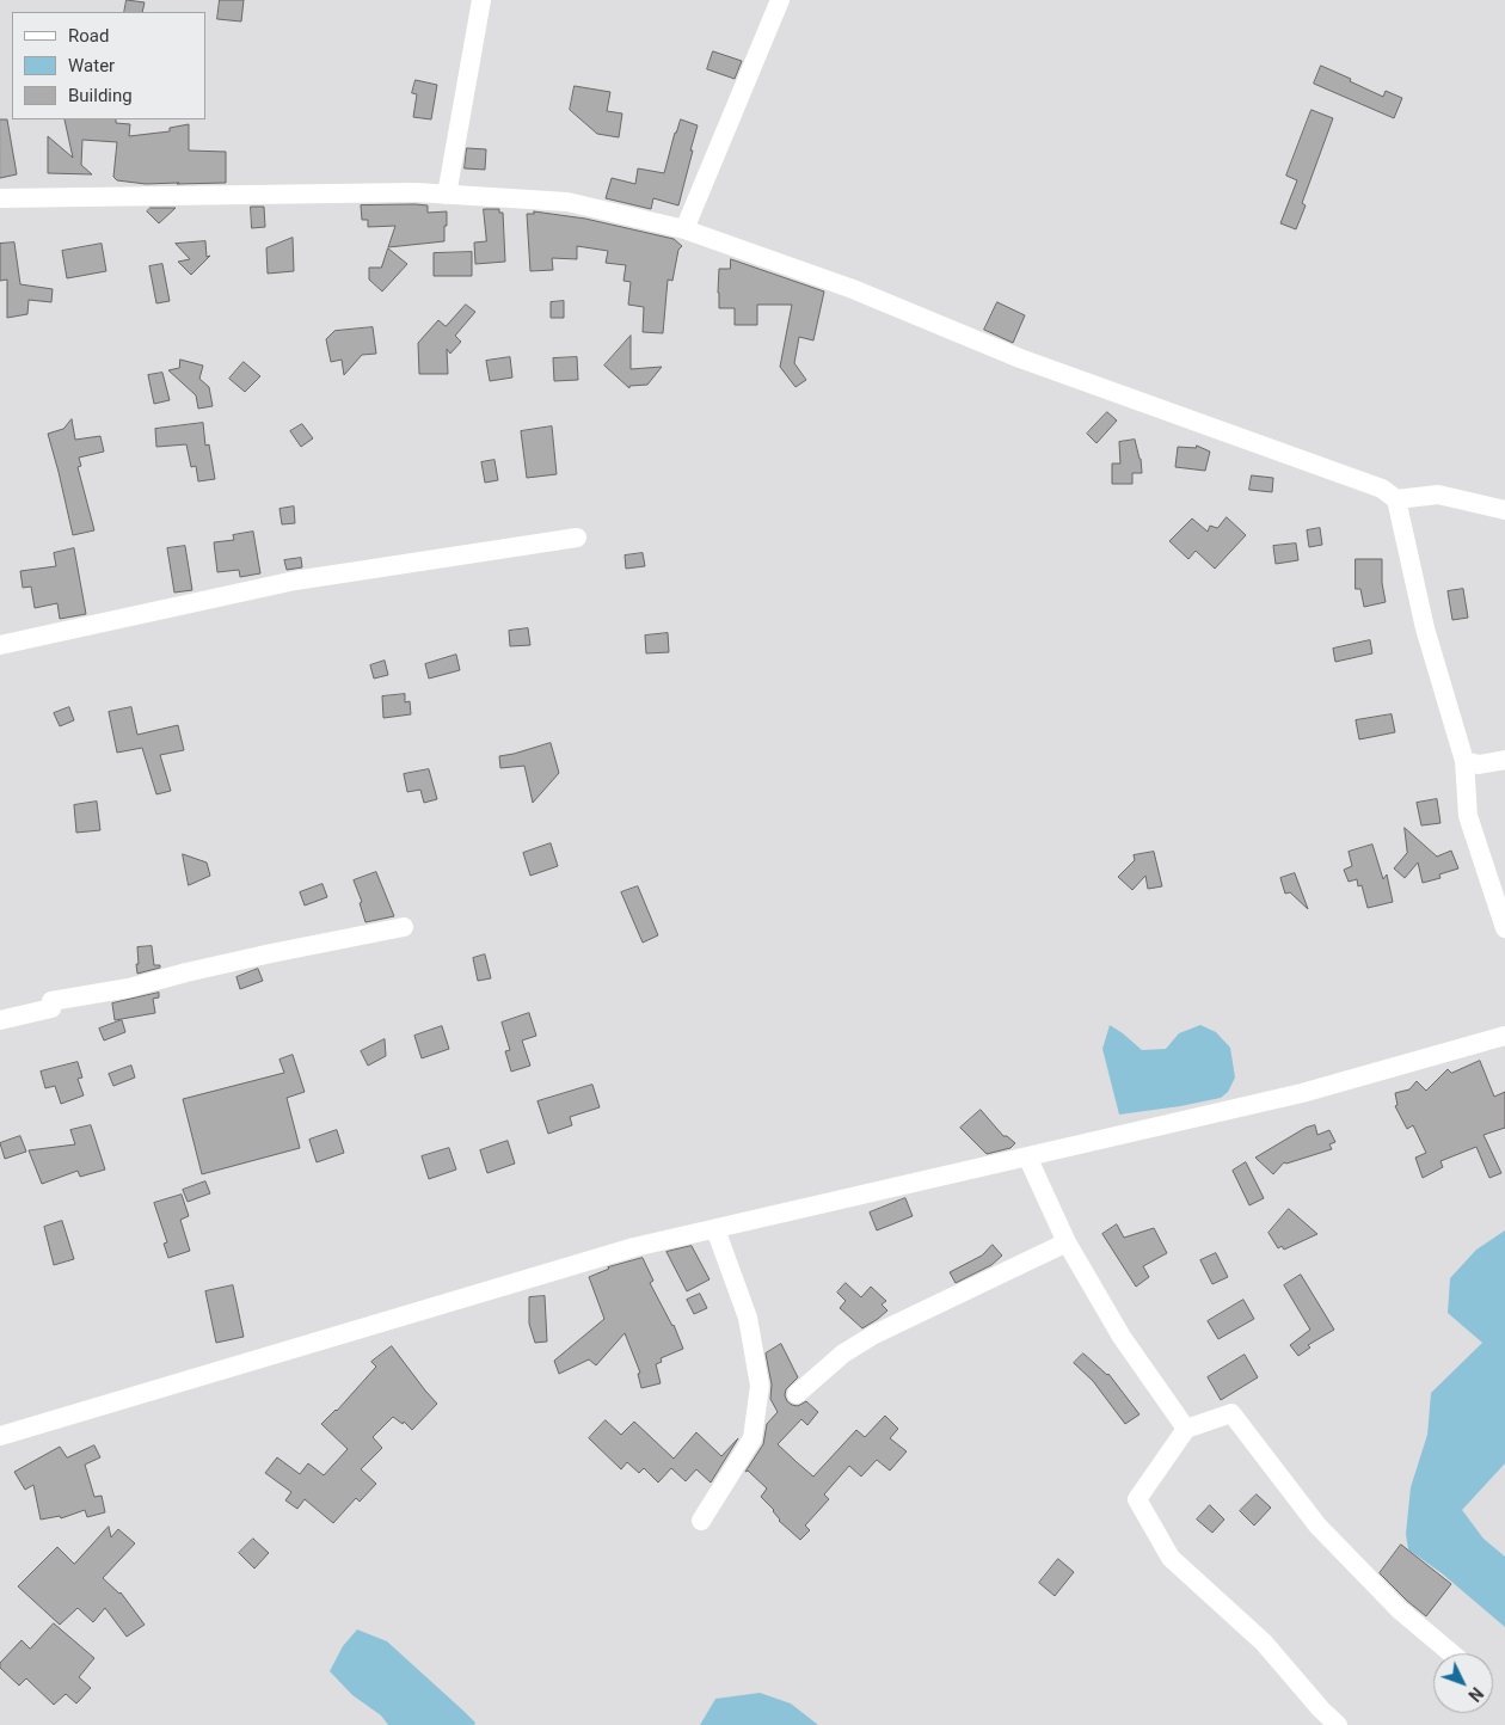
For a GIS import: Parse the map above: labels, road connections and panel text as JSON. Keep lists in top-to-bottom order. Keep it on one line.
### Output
{"legend":["Road","Water","Building"],"north":"bottom right"}
